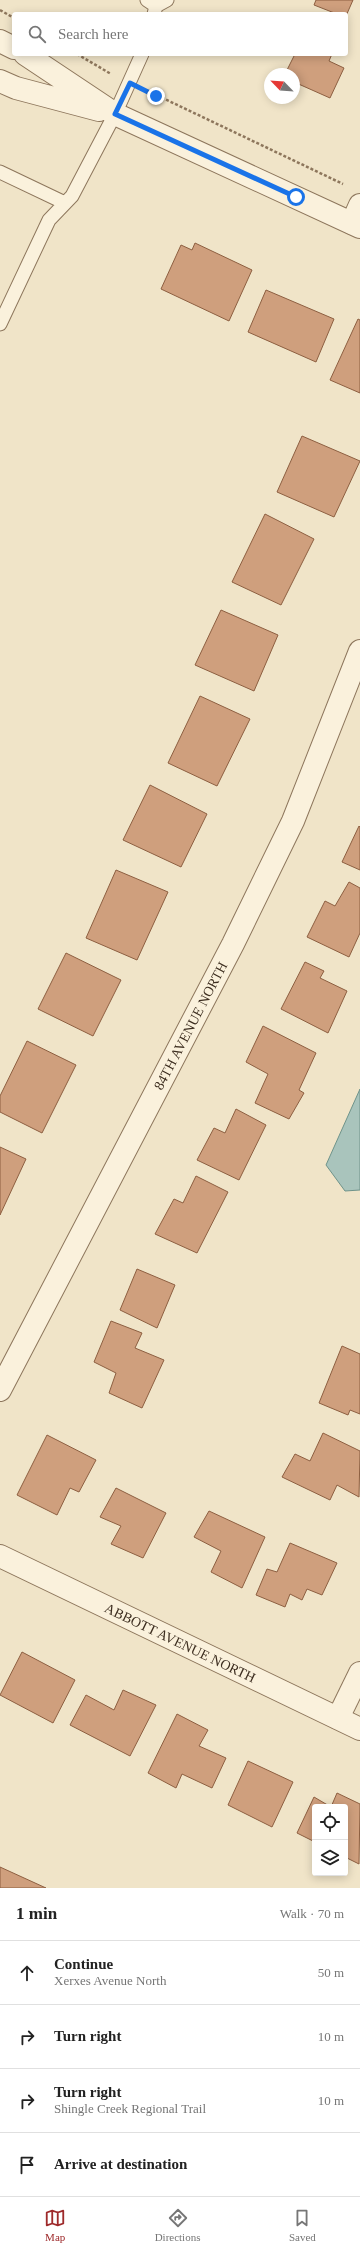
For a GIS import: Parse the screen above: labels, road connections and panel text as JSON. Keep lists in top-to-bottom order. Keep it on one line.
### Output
{"streets":{"street":["84TH AVENUE NORTH","ABBOTT AVENUE NORTH"]},"north":"top left","page":{"search":"Search here","heading":["1 min","Walk · 70 m"],"list":[["Continue","Xerxes Avenue North","50 m"],["Turn right","10 m"],["Turn right","Shingle Creek Regional Trail","10 m"],"Arrive at destination"],"nav":["Map","Directions","Saved"]}}
